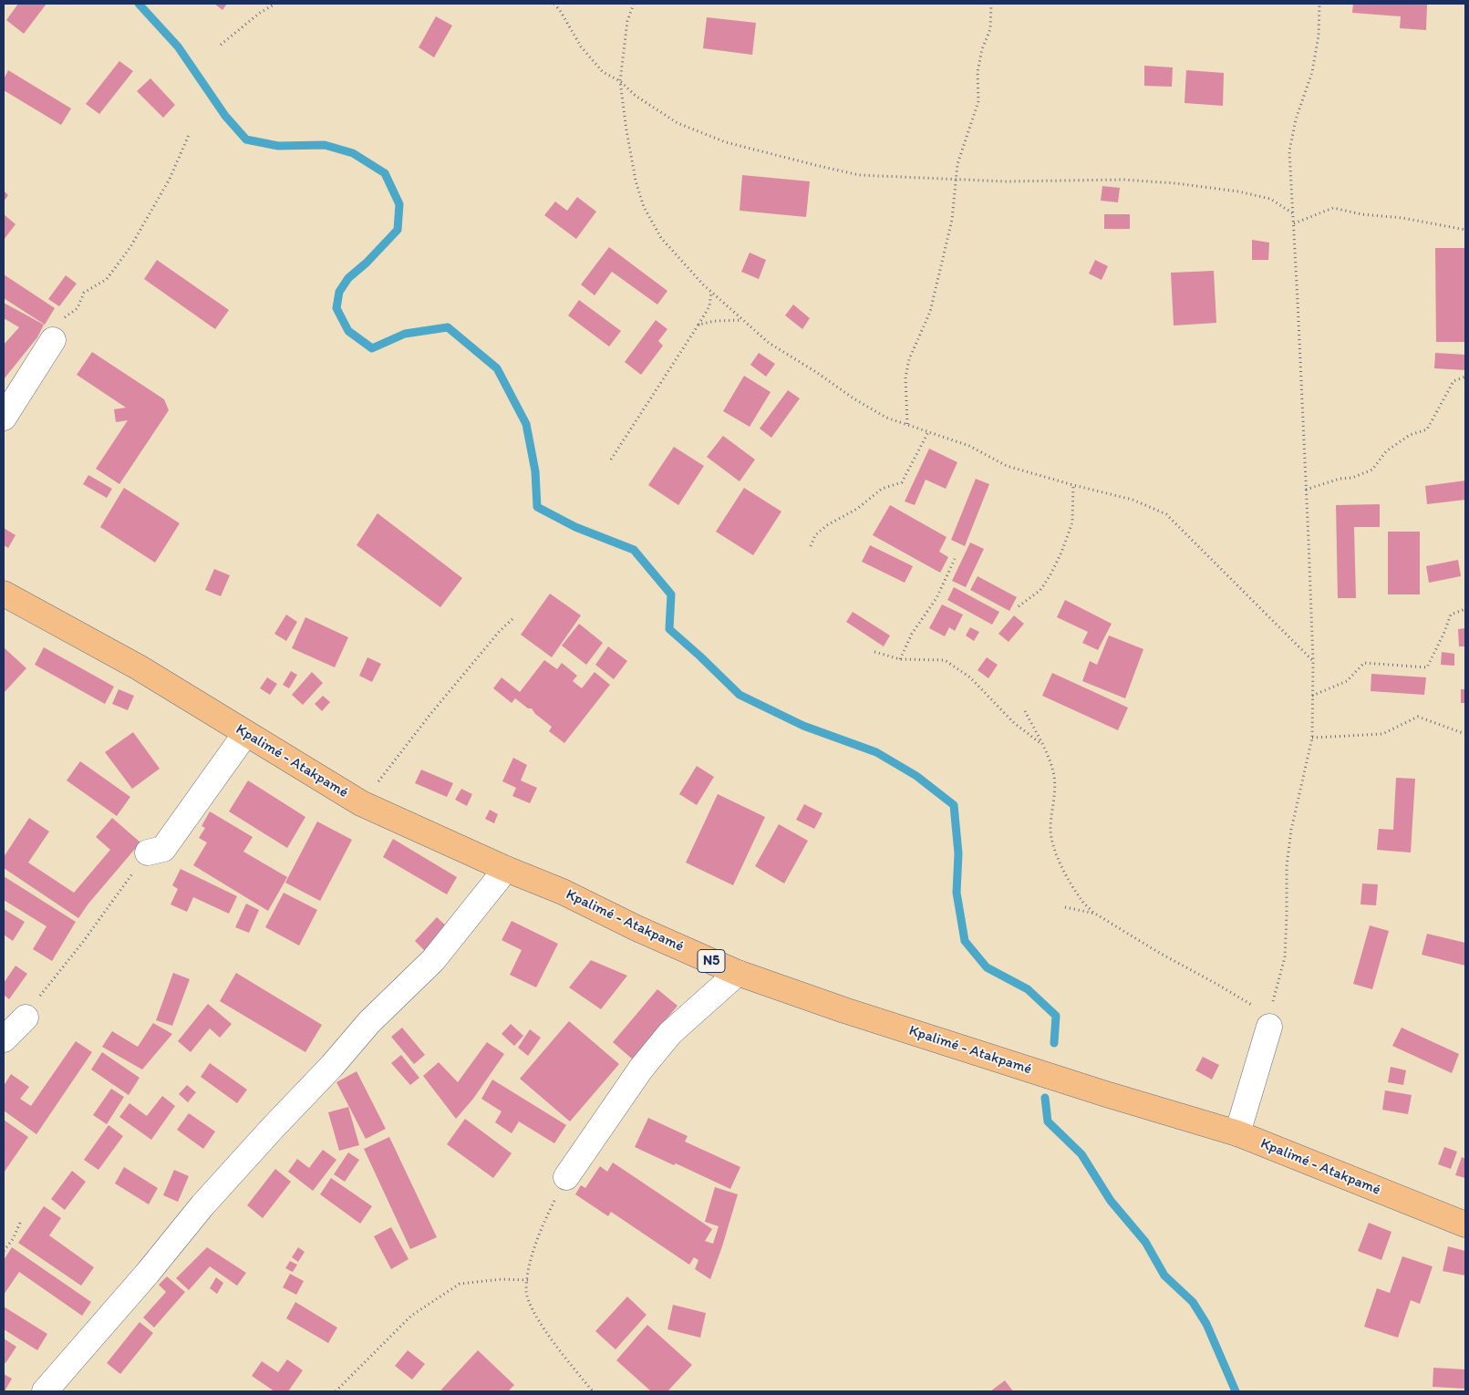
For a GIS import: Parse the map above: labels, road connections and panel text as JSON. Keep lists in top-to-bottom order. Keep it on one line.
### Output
{"streets":{"main road":["Kpalimé - Atakpamé","N5"]}}
